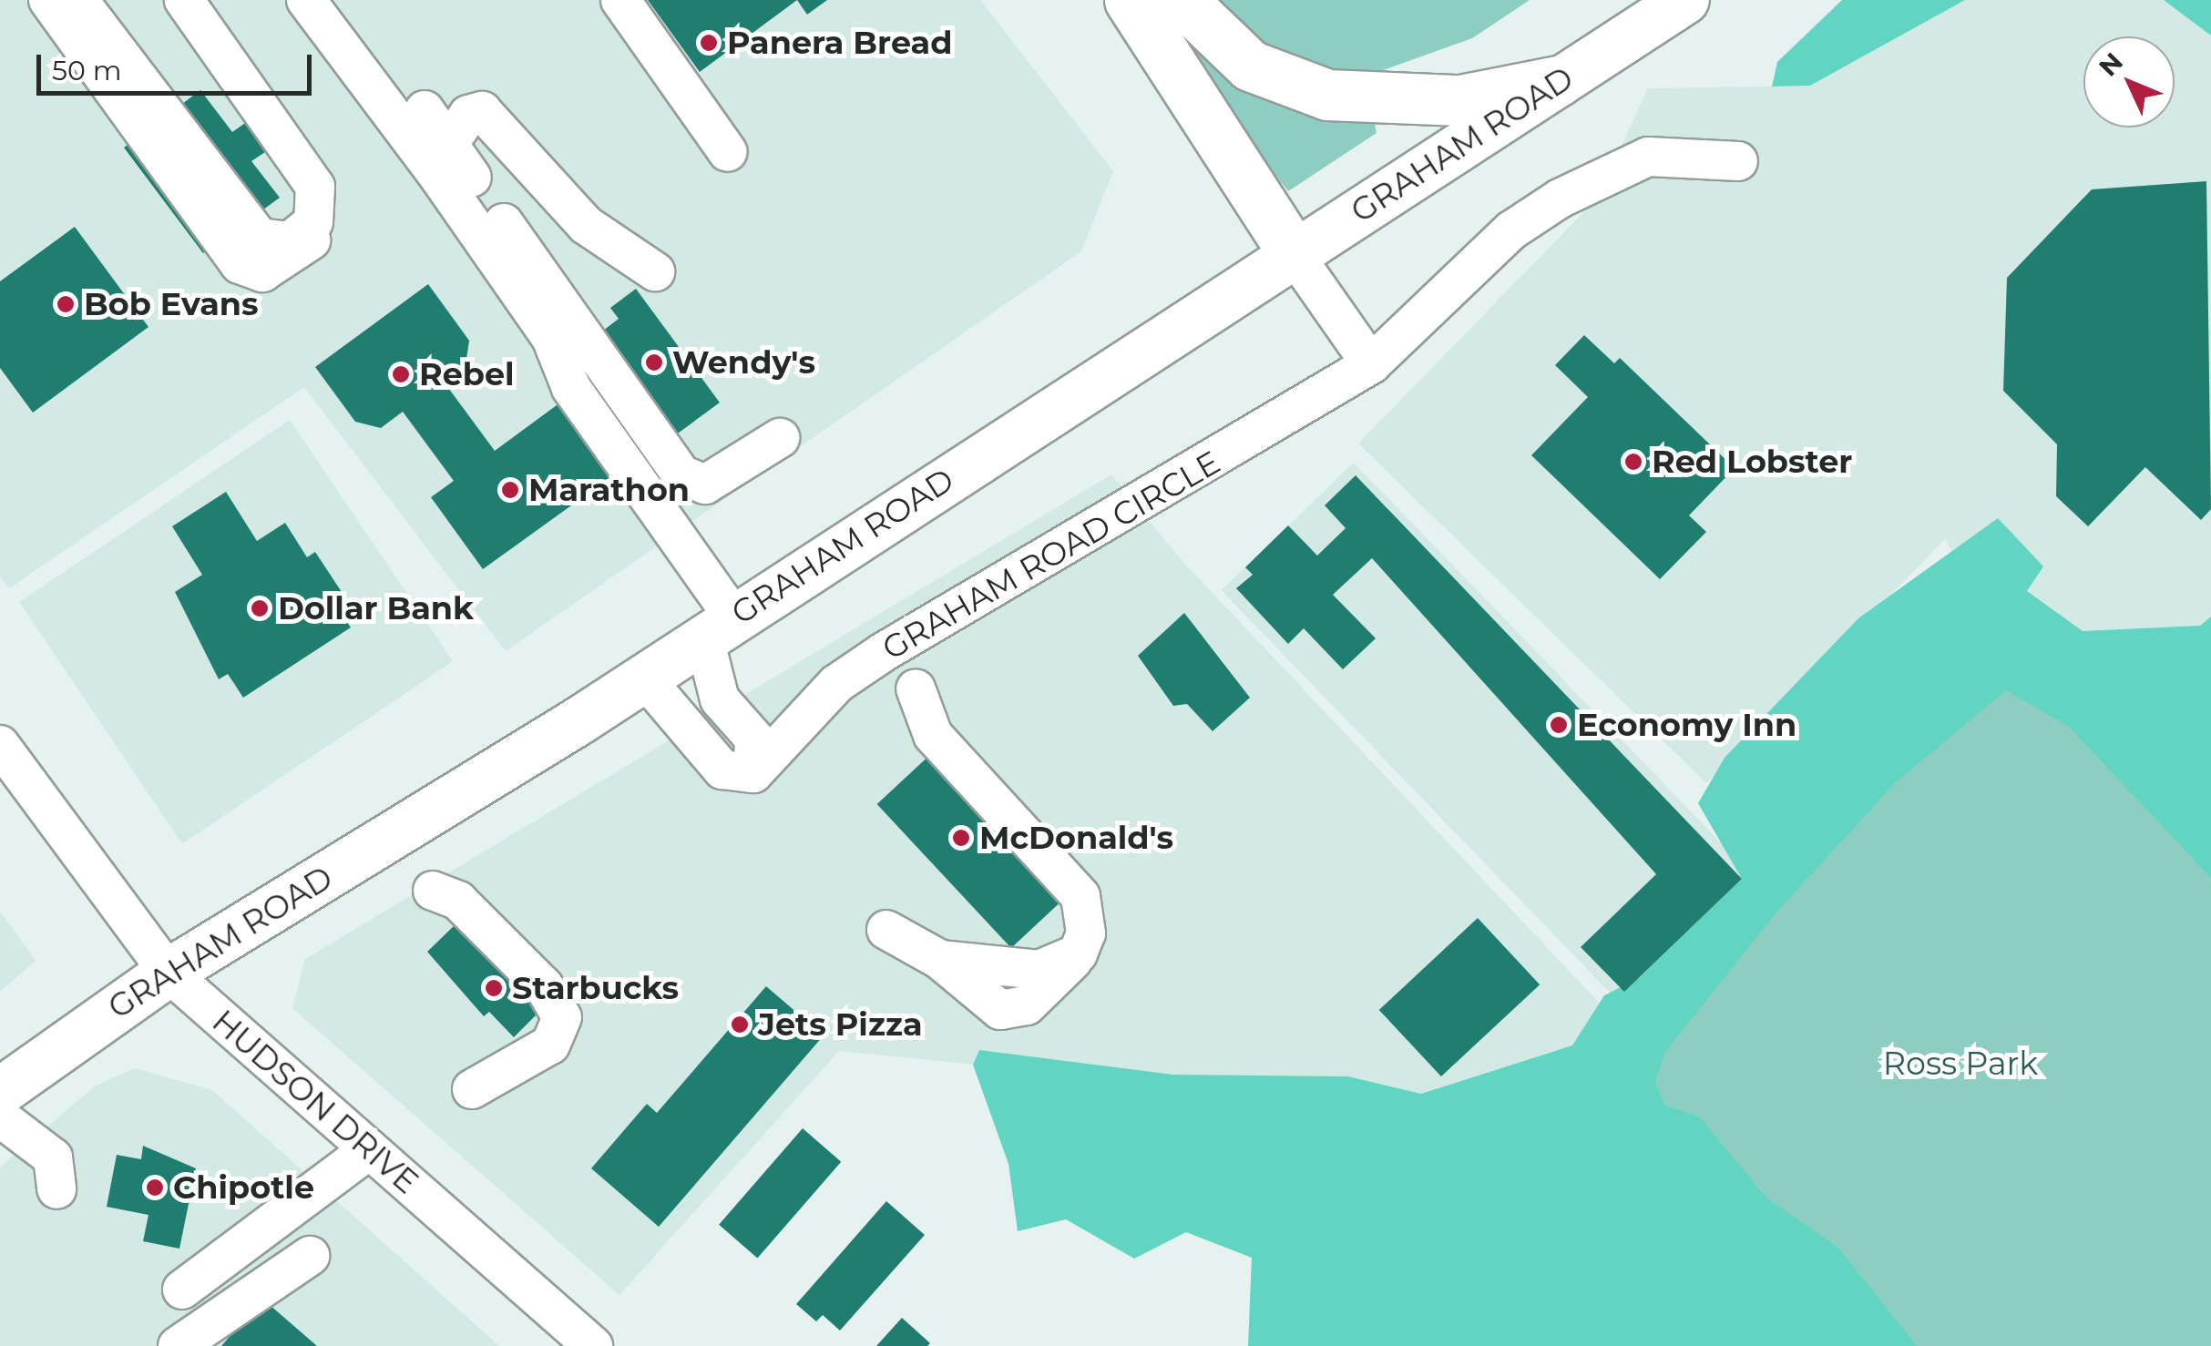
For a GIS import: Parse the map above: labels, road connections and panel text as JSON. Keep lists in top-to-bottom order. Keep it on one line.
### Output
{"streets":{"main road":["GRAHAM ROAD"],"street":["GRAHAM ROAD CIRCLE","HUDSON DRIVE"]},"crossings":[["GRAHAM ROAD","HUDSON DRIVE"]],"parks":["Ross Park"],"places":["Panera Bread","Bob Evans","Wendy's","Rebel","Red Lobster","Marathon","Dollar Bank","Economy Inn","McDonald's","Starbucks","Jets Pizza","Chipotle"],"scale_bar":"50 m","north":"top left"}
